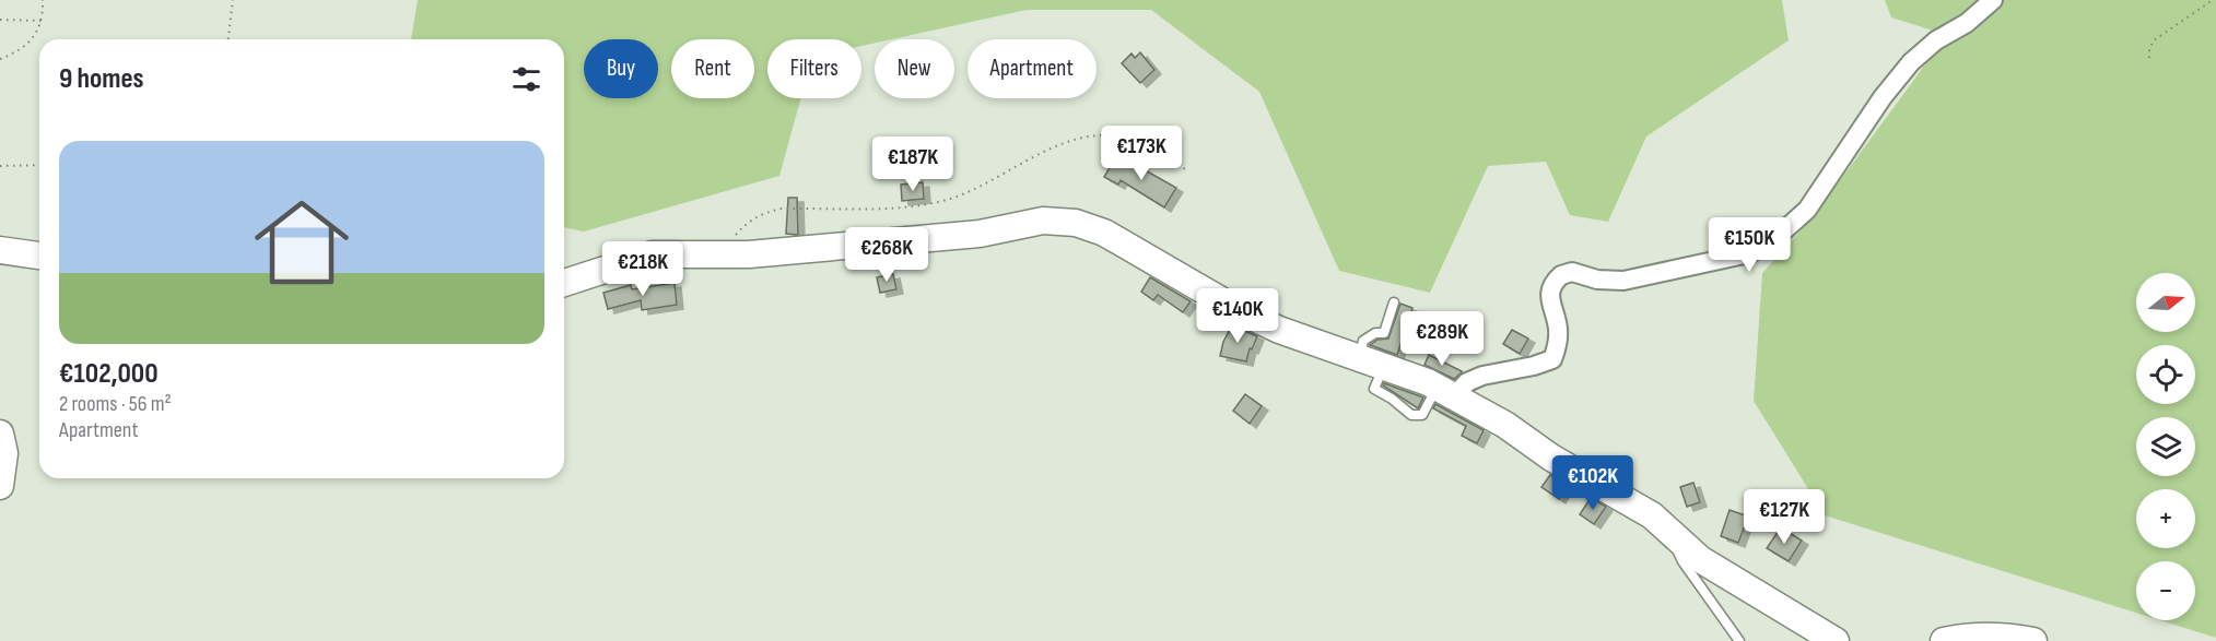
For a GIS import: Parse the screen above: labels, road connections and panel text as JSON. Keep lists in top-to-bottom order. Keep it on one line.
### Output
{"north":"right","page":{"chip":["Buy","Rent","Filters","New","Apartment"],"heading":"9 homes","list":[{"name":"€102,000","note":"2 rooms · 56 m² · Apartment"}],"price":["€173K","€187K","€150K","€268K","€218K","€140K","€289K","€102K","€127K"],"map_buttons":["+","−"]}}
